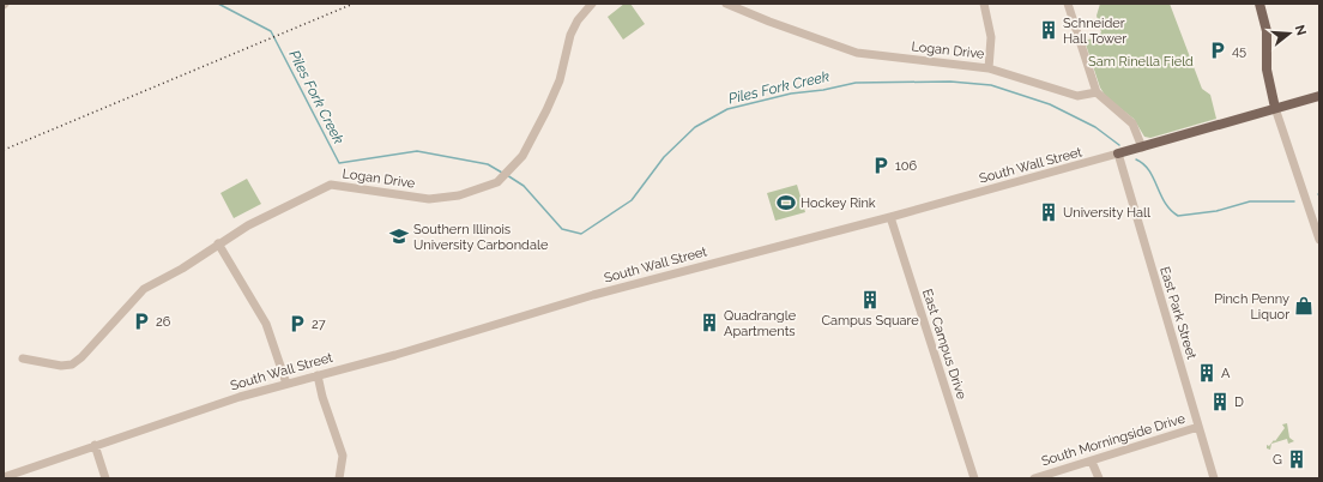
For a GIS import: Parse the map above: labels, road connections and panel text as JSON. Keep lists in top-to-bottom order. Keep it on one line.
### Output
{"streets":{"main road":["South Wall Street"],"street":["Logan Drive","East Park Street","East Campus Drive","South Morningside Drive"]},"crossings":[["South Wall Street","East Park Street"],["South Wall Street","East Campus Drive"],["East Park Street","South Morningside Drive"]],"water":["Piles Fork Creek"],"parks":["Sam Rinella Field"],"places":{"building":["Schneider Hall Tower","University Hall","Campus Square","Quadrangle Apartments","A","D","G"],"parking":["45","106","26","27"],"sports":["Hockey Rink"],"school or university":["Southern Illinois University Carbondale"],"shop":["Pinch Penny Liquor"]},"north":"right"}
